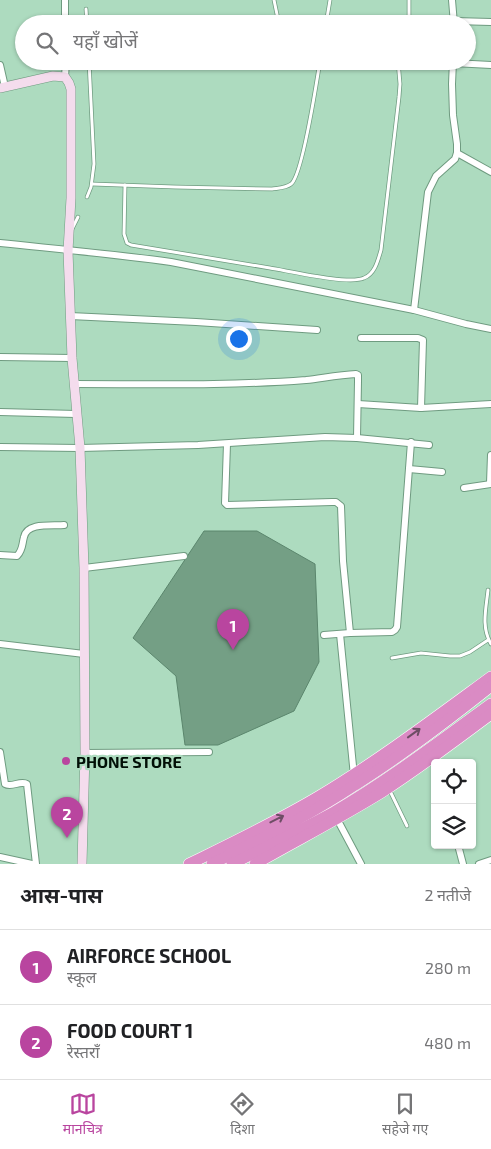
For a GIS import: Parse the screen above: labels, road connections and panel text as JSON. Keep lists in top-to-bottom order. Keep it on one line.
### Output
{"places":["PHONE STORE"],"page":{"search":"यहाँ खोजें","pins":["1","2"],"heading":["आस-पास","2 नतीजे"],"list":[{"mark":"1","name":"AIRFORCE SCHOOL","note":"स्कूल","value":"280 m"},{"mark":"2","name":"FOOD COURT 1","note":"रेस्तराँ","value":"480 m"}],"nav":["मानचित्र","दिशा","सहेजे गए"]}}
